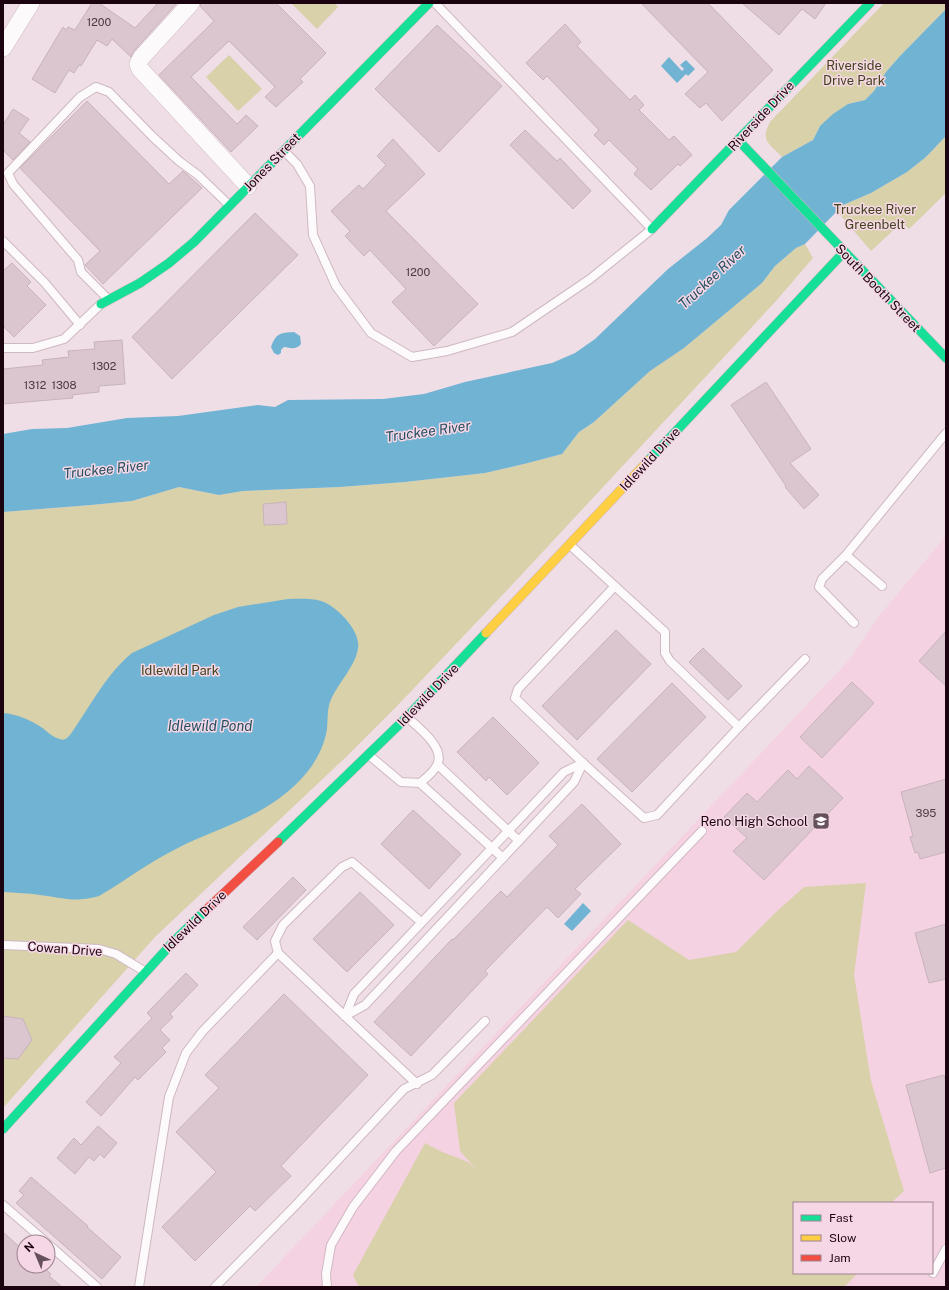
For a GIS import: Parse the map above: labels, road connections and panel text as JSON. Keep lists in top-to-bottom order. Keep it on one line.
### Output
{"streets":{"street":["Riverside Drive","Jones Street","South Booth Street","Idlewild Drive"],"lane":["Cowan Drive"]},"crossings":[["Riverside Drive","South Booth Street"],["South Booth Street","Idlewild Drive"],["Idlewild Drive","Cowan Drive"]],"water":["Truckee River","Idlewild Pond"],"parks":["Riverside Drive Park","Truckee River Greenbelt","Idlewild Park"],"places":{"school or university":["Reno High School"]},"house_numbers":["1200","1200","1302","1312","1308","395"],"legend":["Fast","Slow","Jam"],"north":"top left"}
